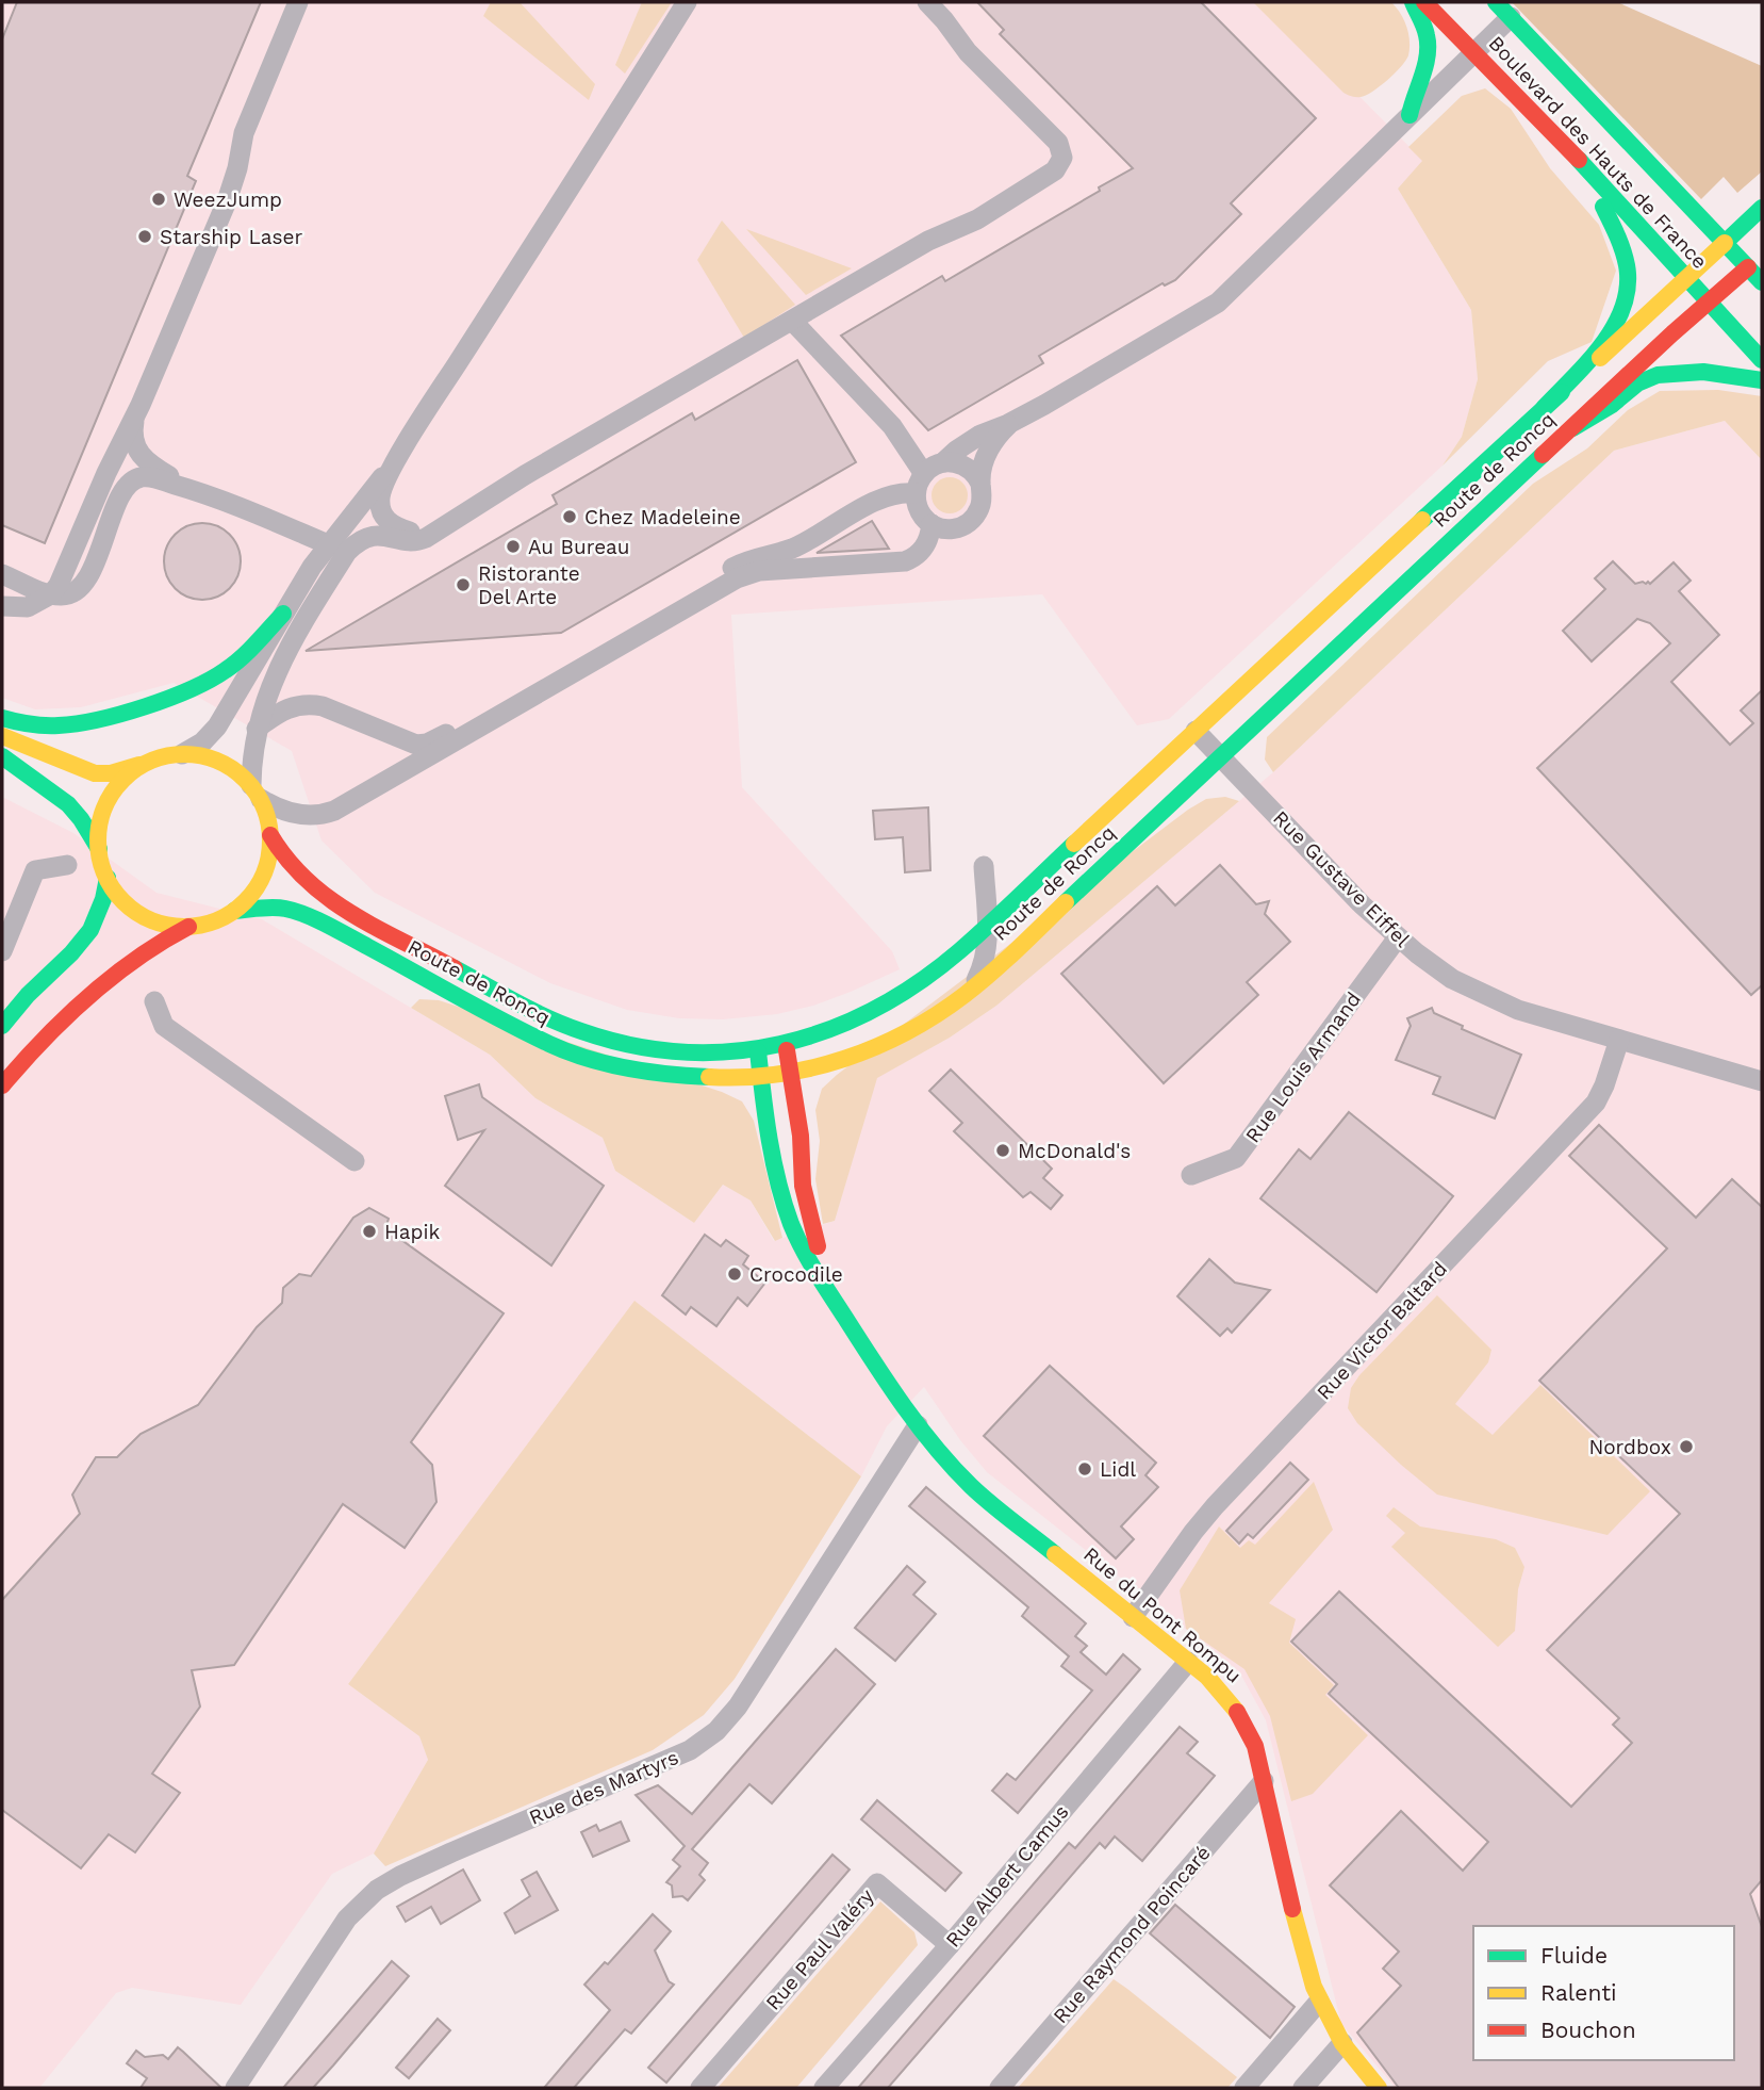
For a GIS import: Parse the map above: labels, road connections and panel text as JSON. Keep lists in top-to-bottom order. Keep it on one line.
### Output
{"streets":{"main road":["Boulevard des Hauts de France","Route de Roncq","Rue du Pont Rompu"],"street":["Rue Gustave Eiffel","Rue Louis Armand","Rue Victor Baltard","Rue des Martyrs","Rue Albert Camus","Rue Raymond Poincaré","Rue Paul Valéry"]},"crossings":[["Boulevard des Hauts de France","Route de Roncq"],["Route de Roncq","Rue Gustave Eiffel"],["Route de Roncq","Rue du Pont Rompu"],["Rue Gustave Eiffel","Rue Louis Armand"],["Rue Gustave Eiffel","Rue Victor Baltard"],["Rue Victor Baltard","Rue du Pont Rompu"],["Rue du Pont Rompu","Rue des Martyrs"],["Rue du Pont Rompu","Rue Albert Camus"],["Rue du Pont Rompu","Rue Raymond Poincaré"],["Rue Albert Camus","Rue Paul Valéry"]],"places":["WeezJump","Starship Laser","Chez Madeleine","Au Bureau","Ristorante Del Arte","McDonald's","Hapik","Crocodile","Nordbox","Lidl"],"legend":["Fluide","Ralenti","Bouchon"]}
